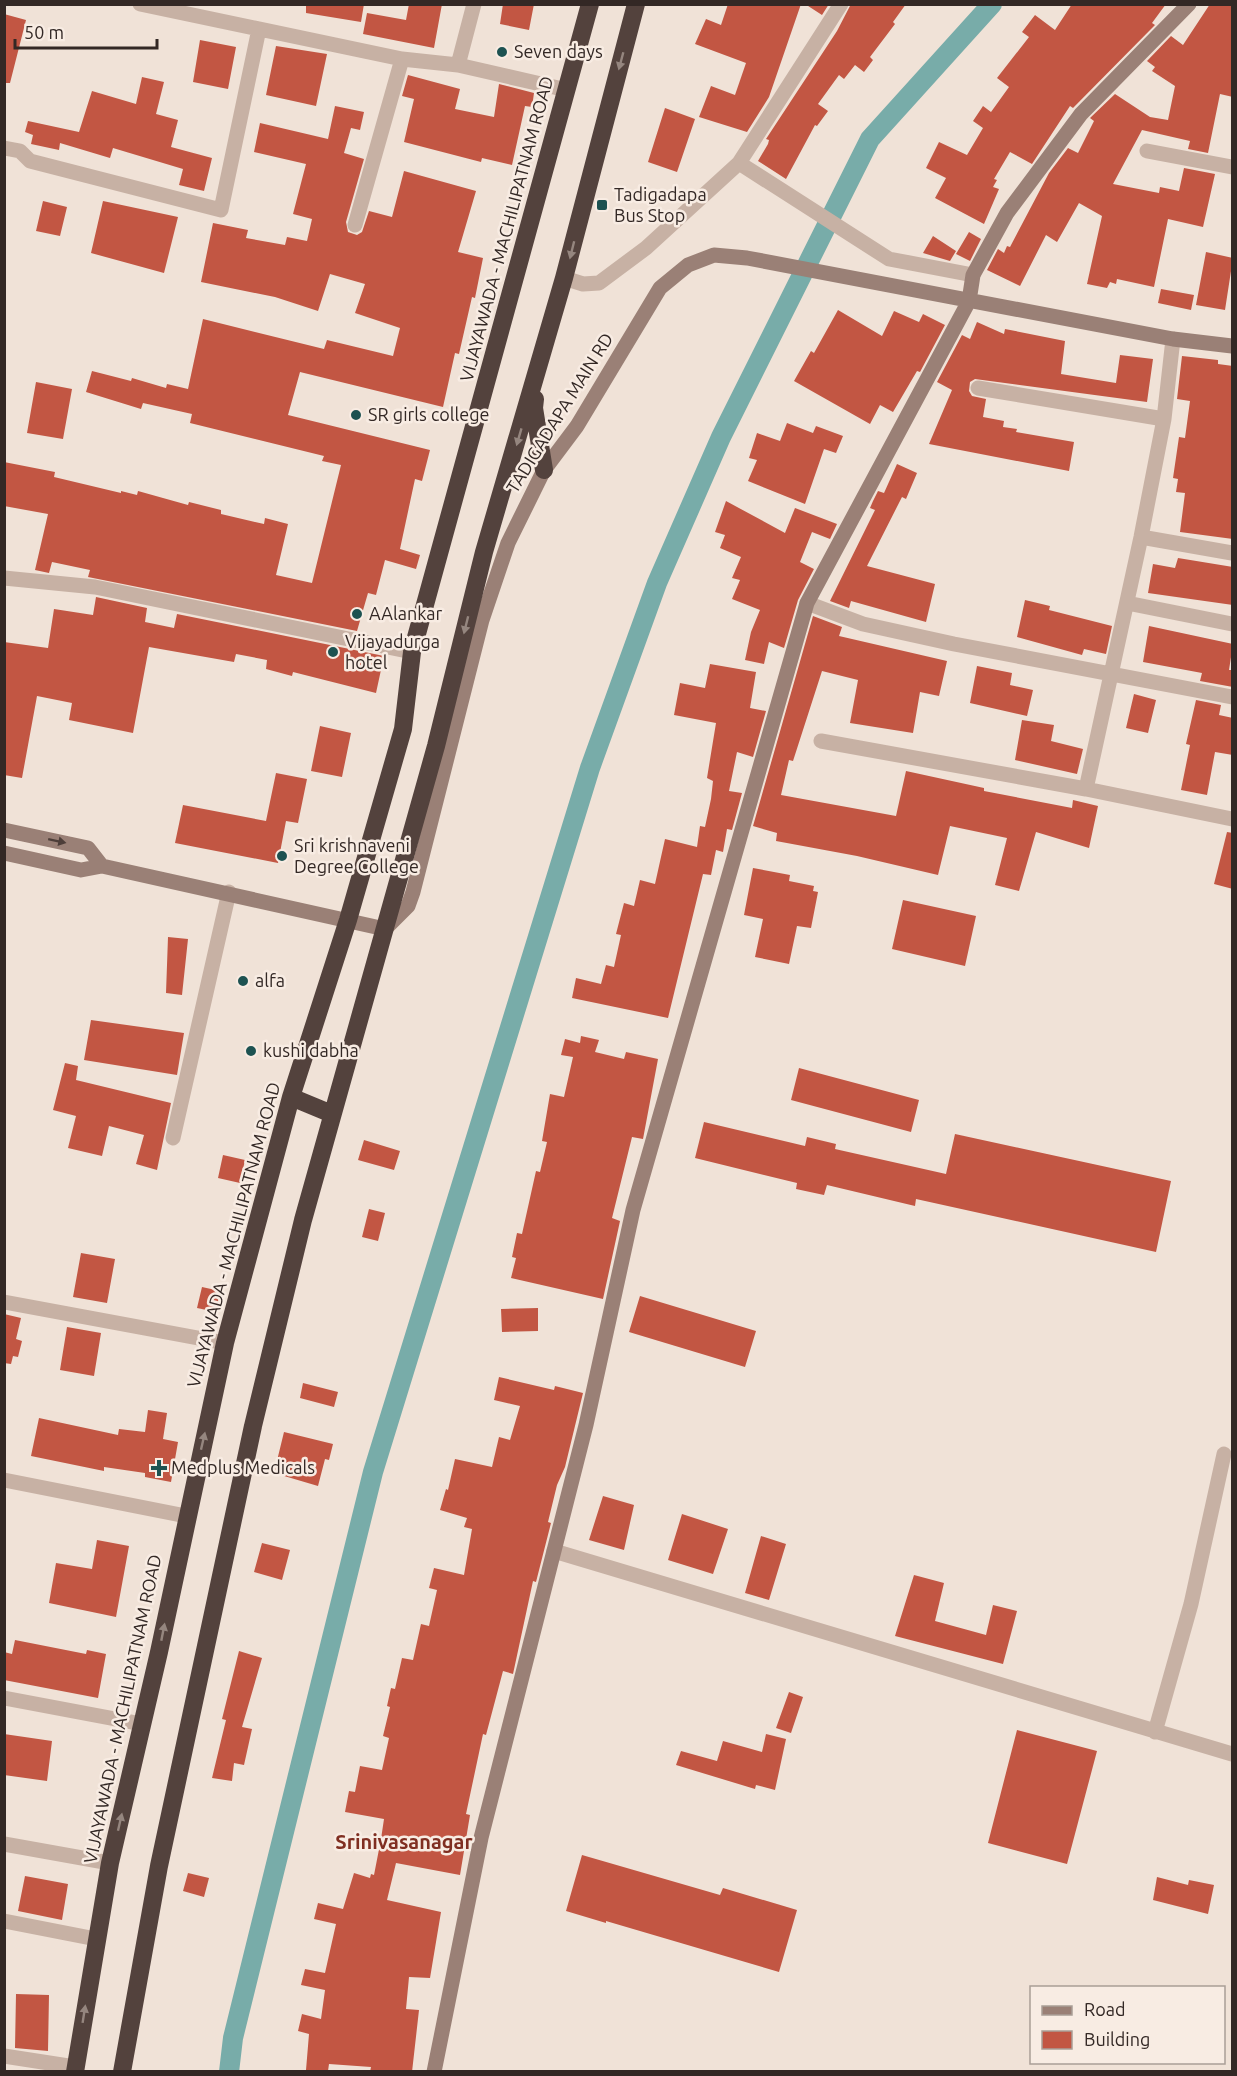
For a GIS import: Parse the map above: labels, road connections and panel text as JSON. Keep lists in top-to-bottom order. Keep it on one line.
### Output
{"streets":{"highway":["VIJAYAWADA - MACHILIPATNAM ROAD"],"street":["TADIGADAPA MAIN RD"]},"districts":["Srinivasanagar"],"places":{"other":["Seven days","SR girls college","AAlankar","Vijayadurga hotel","Sri krishnaveni Degree College","alfa","kushi dabha"],"transit":["Tadigadapa Bus Stop"],"health":["Medplus Medicals"]},"legend":["Road","Building"],"scale_bar":"50 m"}
